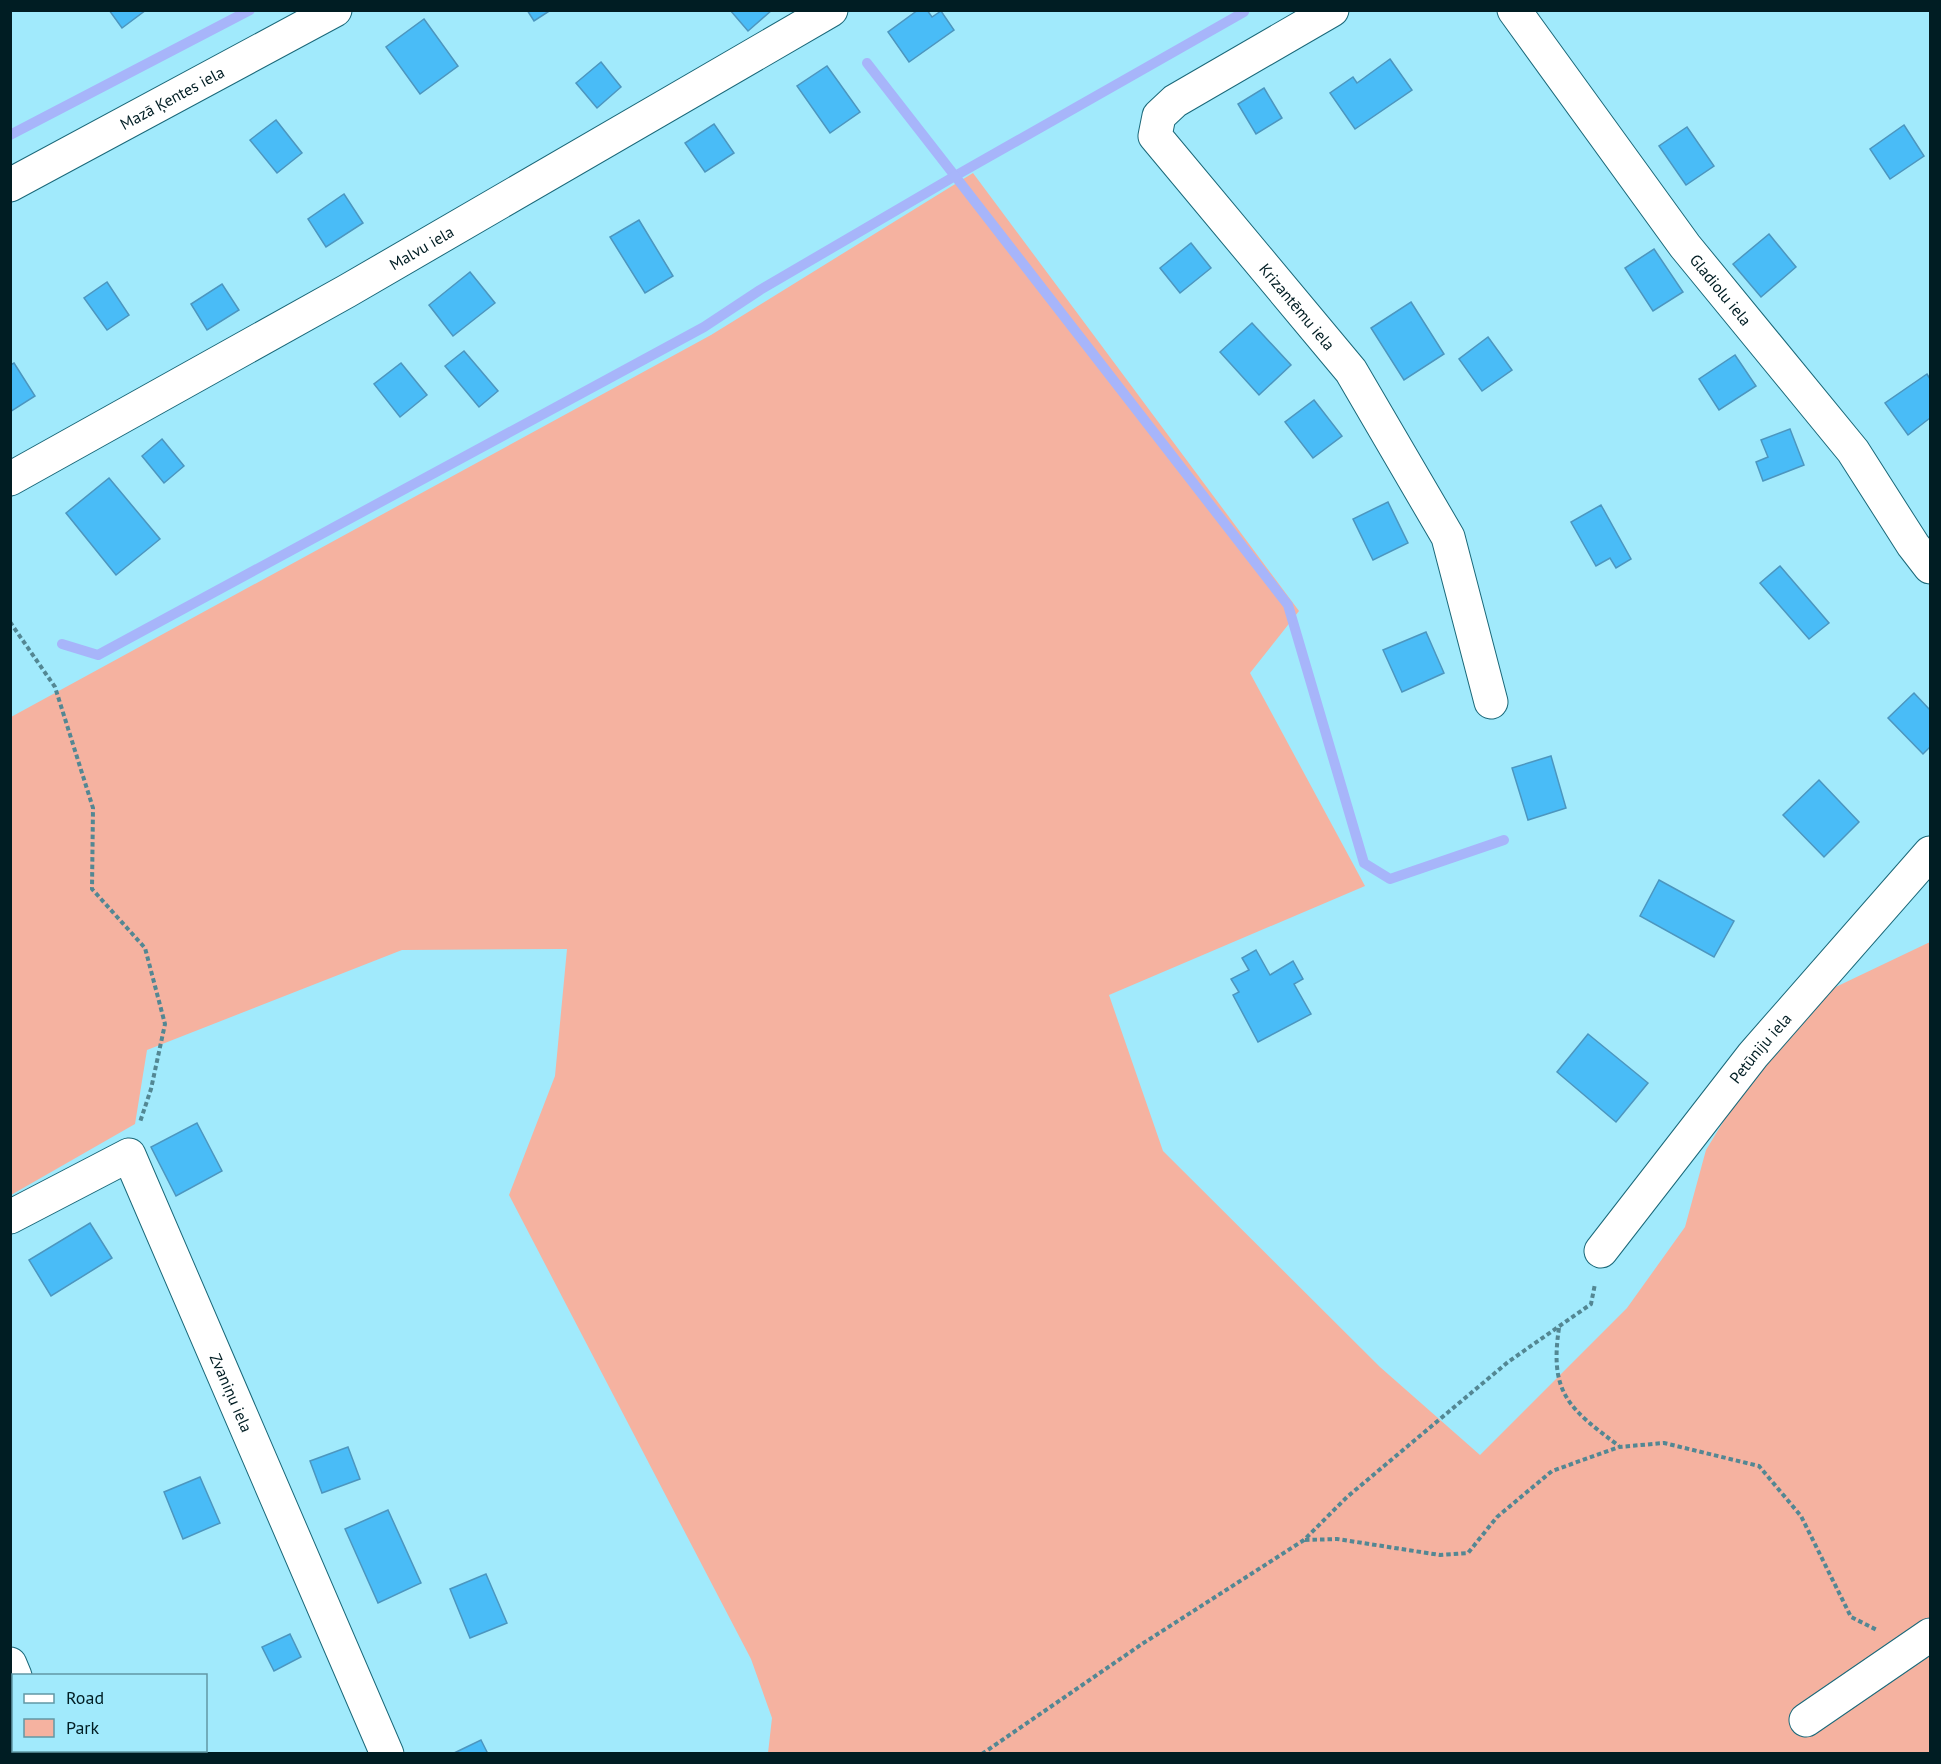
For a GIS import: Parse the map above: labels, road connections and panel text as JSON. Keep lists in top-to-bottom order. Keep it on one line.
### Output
{"streets":{"street":["Mazā Ķentes iela","Malvu iela","Gladiolu iela","Krizantēmu iela","Petūniju iela","Zvaniņu iela"]},"legend":["Road","Park"]}
